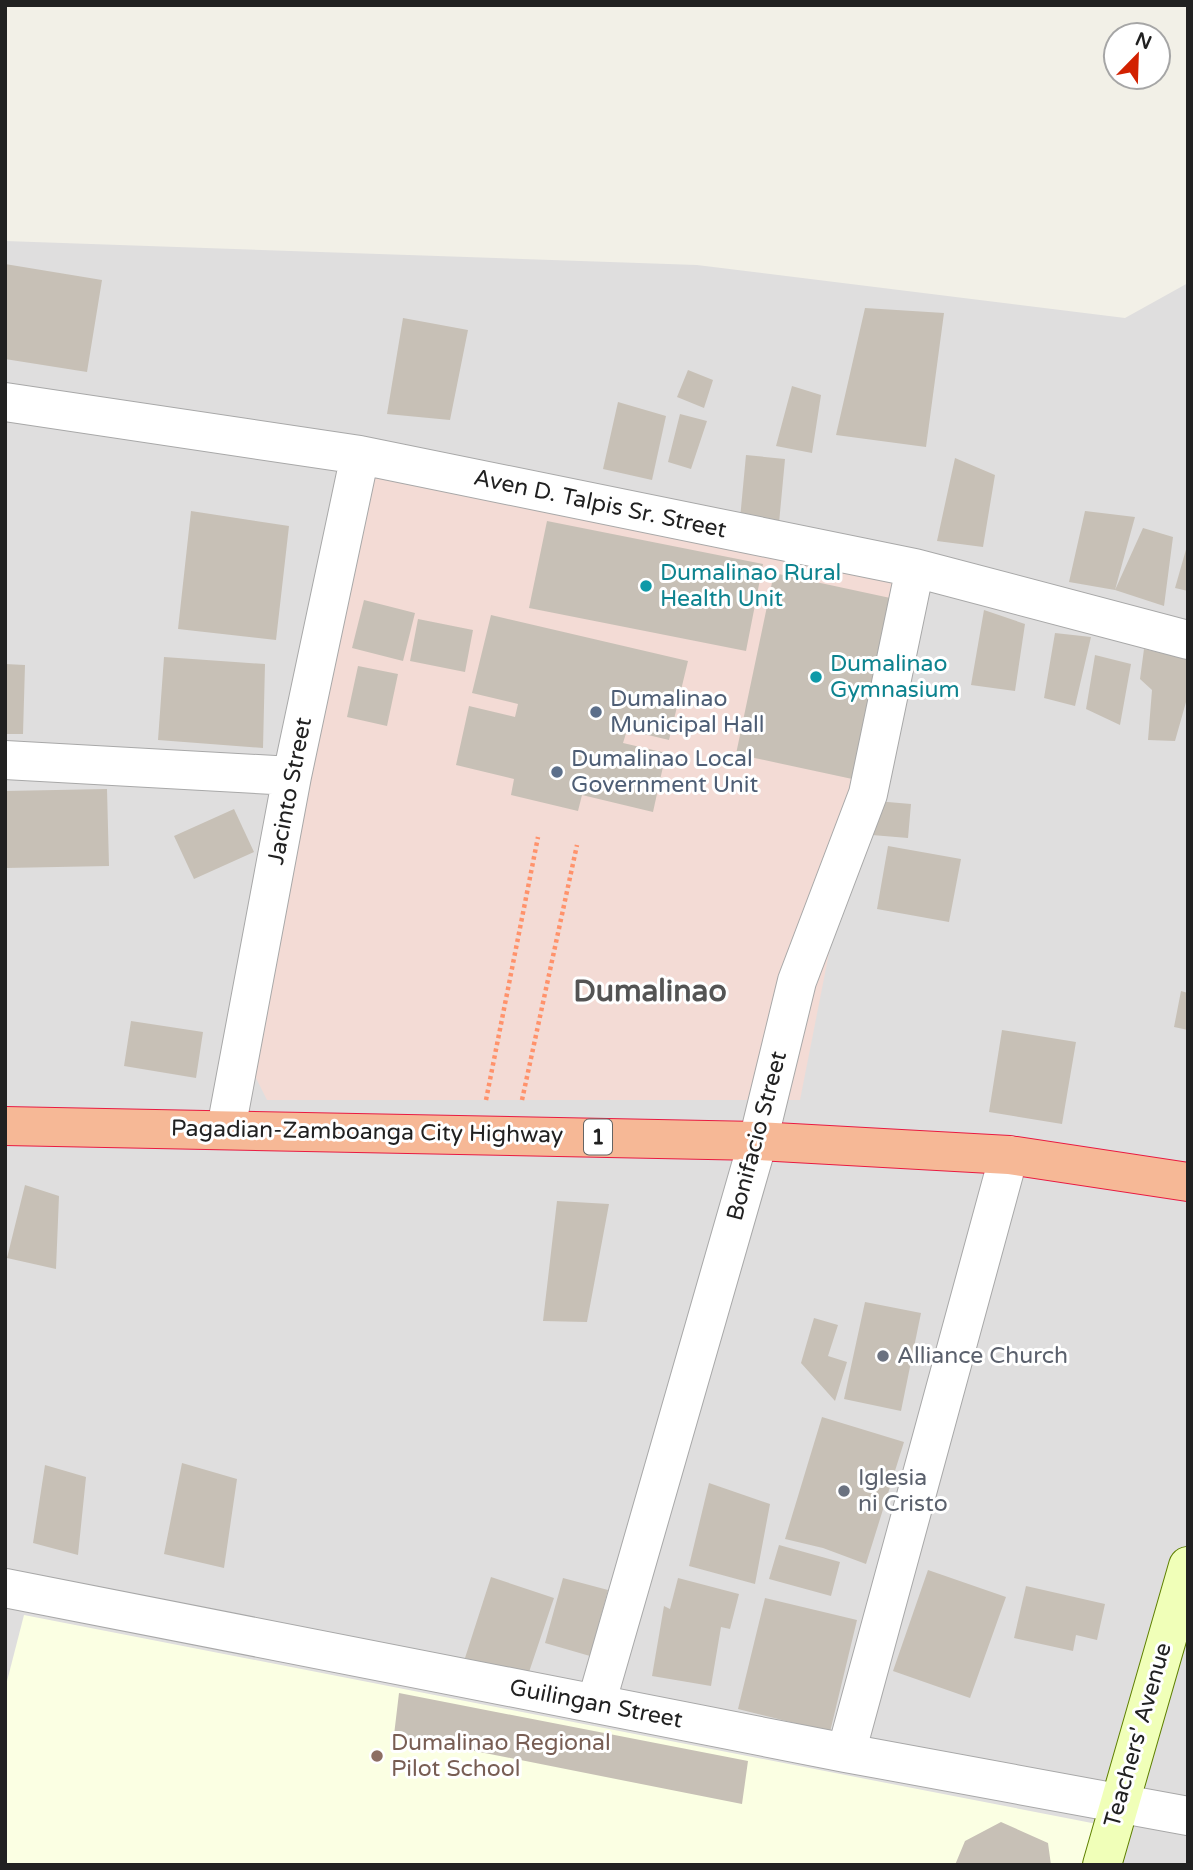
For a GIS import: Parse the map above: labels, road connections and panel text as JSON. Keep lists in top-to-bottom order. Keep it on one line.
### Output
{"streets":{"highway":["Pagadian-Zamboanga City Highway","1"],"main road":["Teachers' Avenue"],"street":["Aven D. Talpis Sr. Street","Jacinto Street","Bonifacio Street","Guilingan Street"]},"crossings":[["Aven D. Talpis Sr. Street","Jacinto Street"],["Aven D. Talpis Sr. Street","Bonifacio Street"],["Jacinto Street","Pagadian-Zamboanga City Highway"],["Pagadian-Zamboanga City Highway","Bonifacio Street"],["Bonifacio Street","Guilingan Street"],["Guilingan Street","Teachers' Avenue"]],"districts":["Dumalinao"],"places":["Dumalinao Rural Health Unit","Dumalinao Gymnasium","Dumalinao Municipal Hall","Dumalinao Local Government Unit","Alliance Church","Iglesia ni Cristo","Dumalinao Regional Pilot School"],"north":"top right"}
